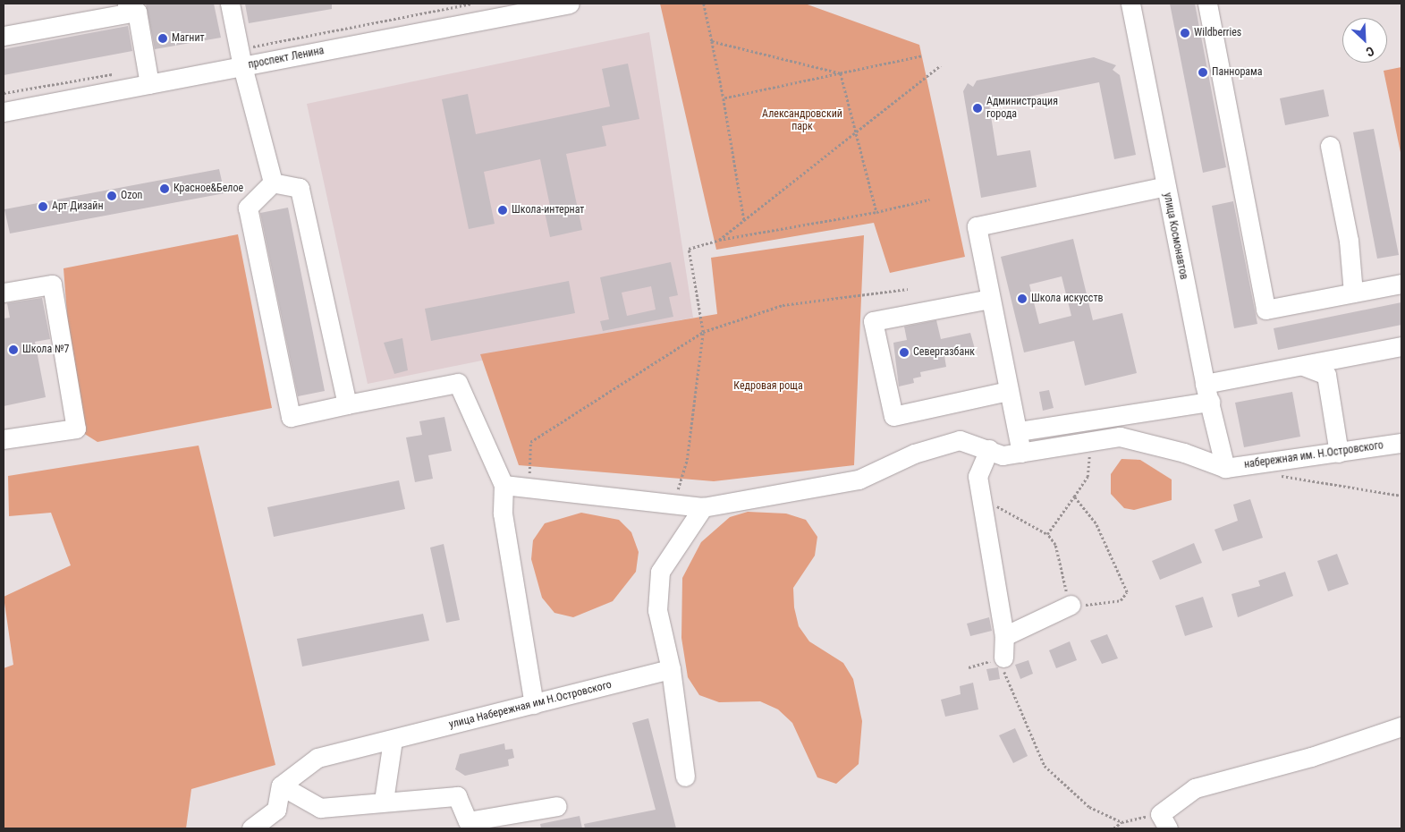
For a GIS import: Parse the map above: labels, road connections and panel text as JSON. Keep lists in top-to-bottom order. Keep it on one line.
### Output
{"streets":{"street":["проспект Ленина","улица Космонавтов","набережная им. Н.Островского","улица Набережная им Н.Островского"]},"crossings":[["улица Космонавтов","набережная им. Н.Островского"]],"parks":["Александровский парк","Кедровая роща"],"places":["Wildberries","Магнит","Паннорама","Администрация города","Красное&Белое","Ozon","Арт Дизайн","Школа-интернат","Школа искусcтв","Школа №7","Севергазбанк"],"north":"bottom right"}
